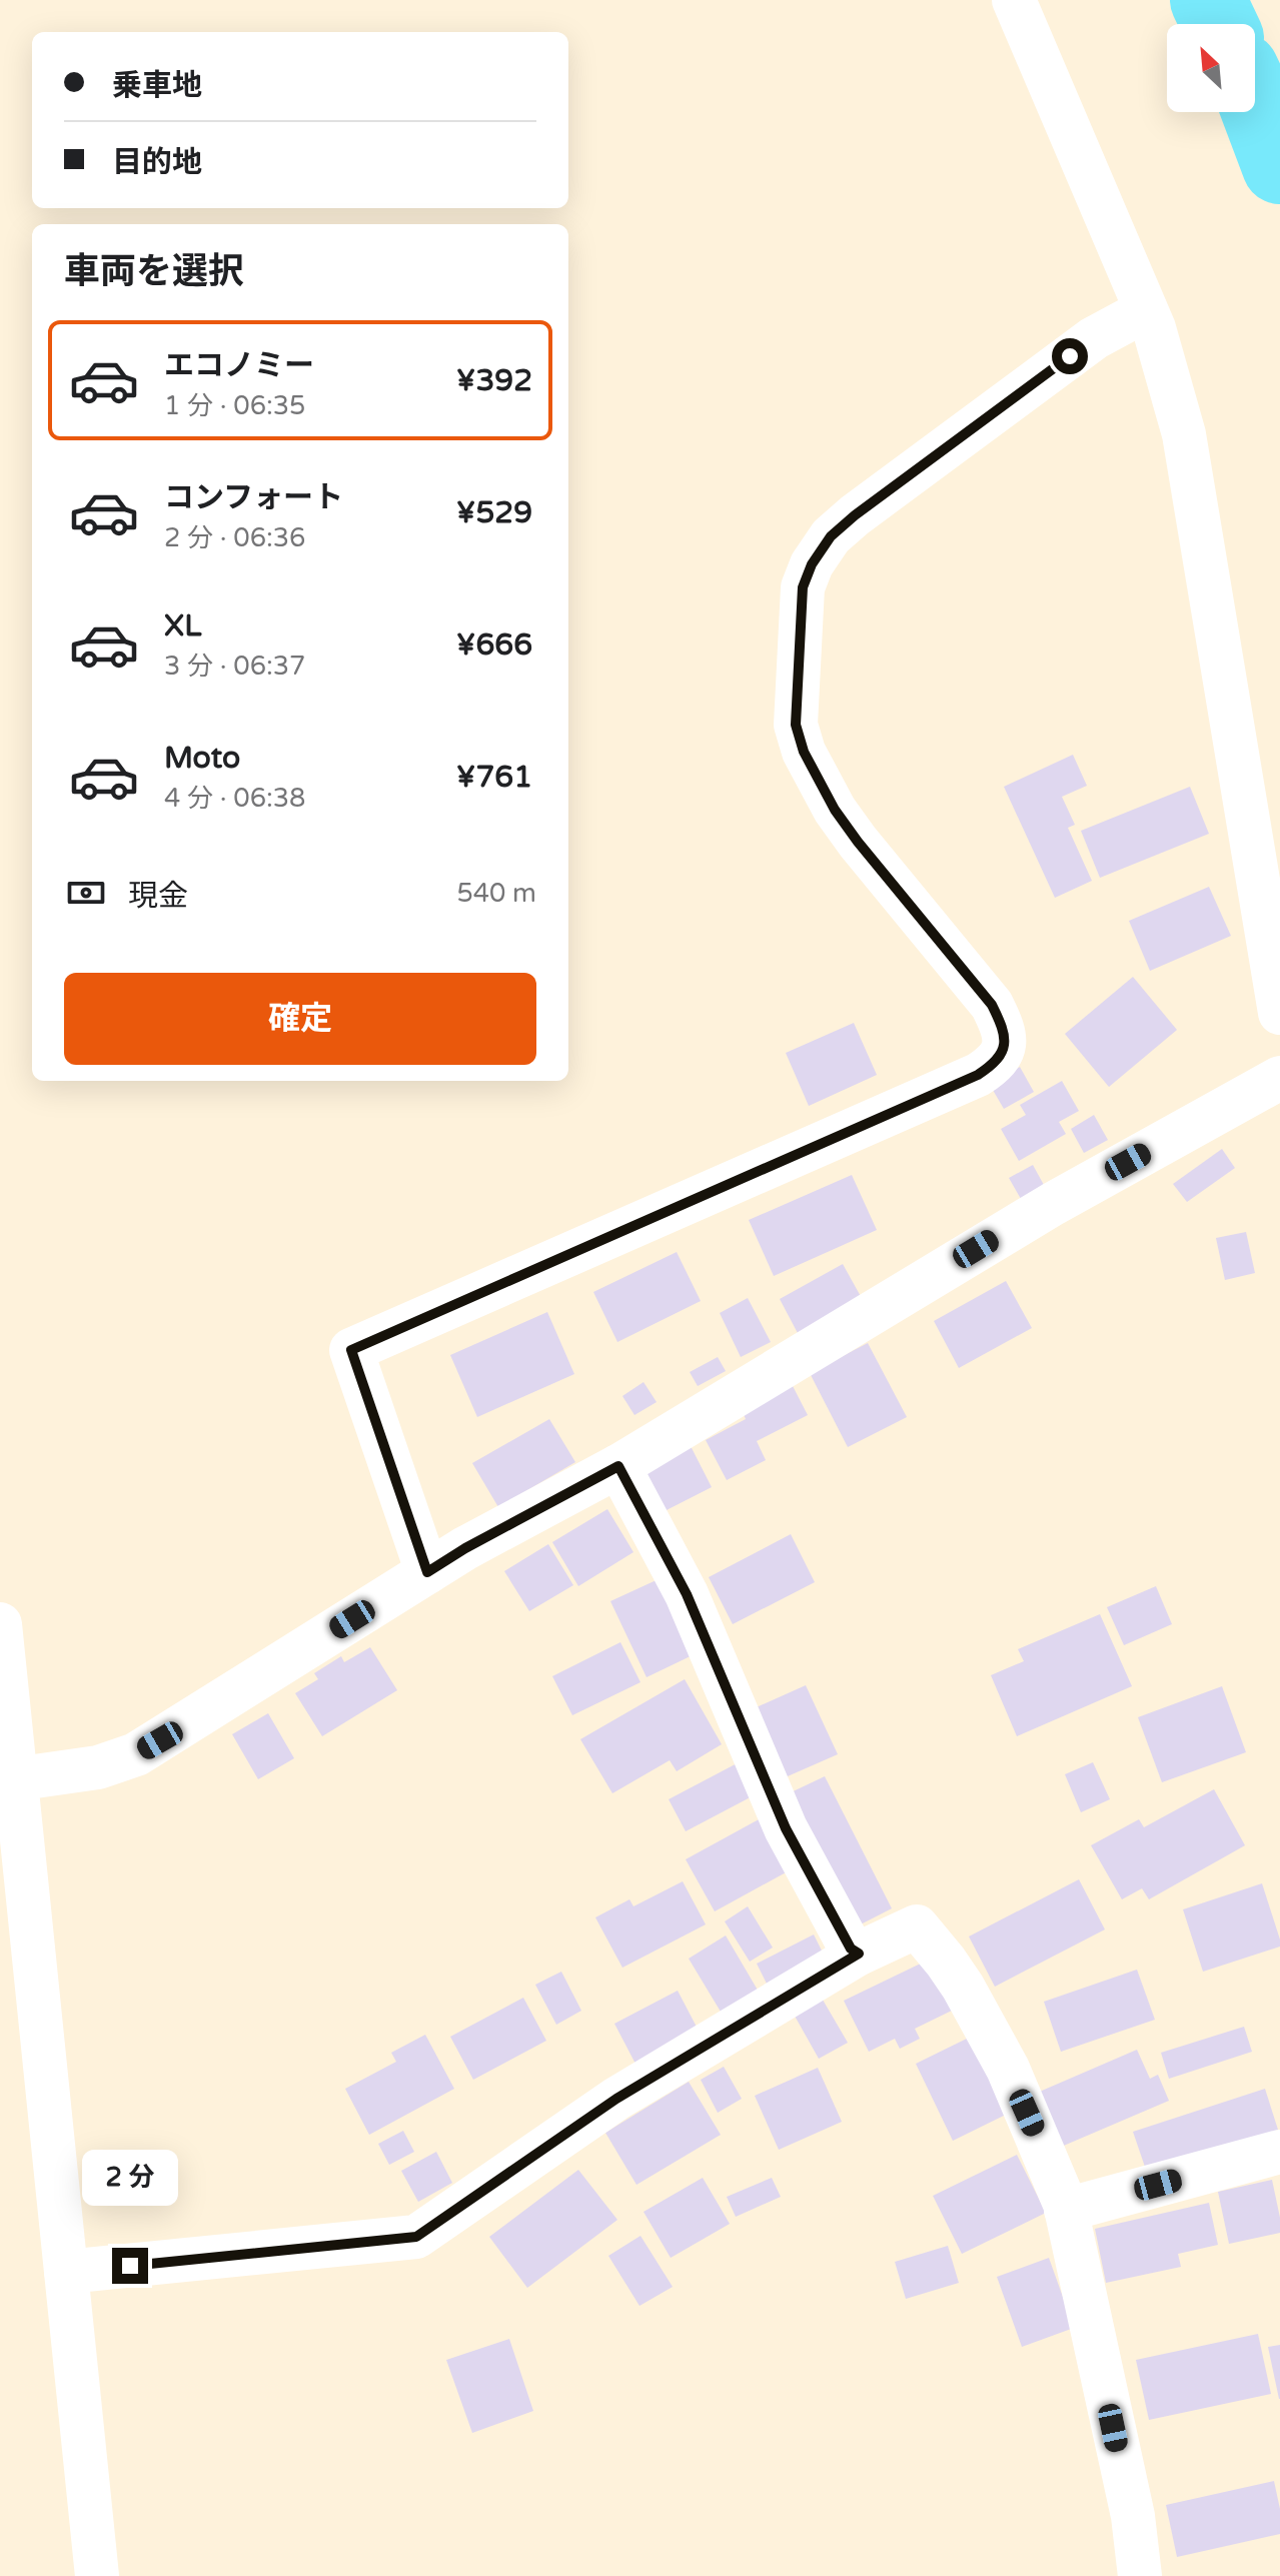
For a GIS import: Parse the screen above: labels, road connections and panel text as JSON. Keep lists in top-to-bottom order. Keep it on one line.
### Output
{"north":"top left","page":{"banner":["乗車地","目的地"],"heading":"車両を選択","list":[{"name":"エコノミー","note":"1 分 · 06:35","value":"¥392"},{"name":"コンフォート","note":"2 分 · 06:36","value":"¥529"},{"name":"XL","note":"3 分 · 06:37","value":"¥666"},{"name":"Moto","note":"4 分 · 06:38","value":"¥761"}],"pay":["現金","540 m"],"buttons":"確定","bubble":"2 分"}}
